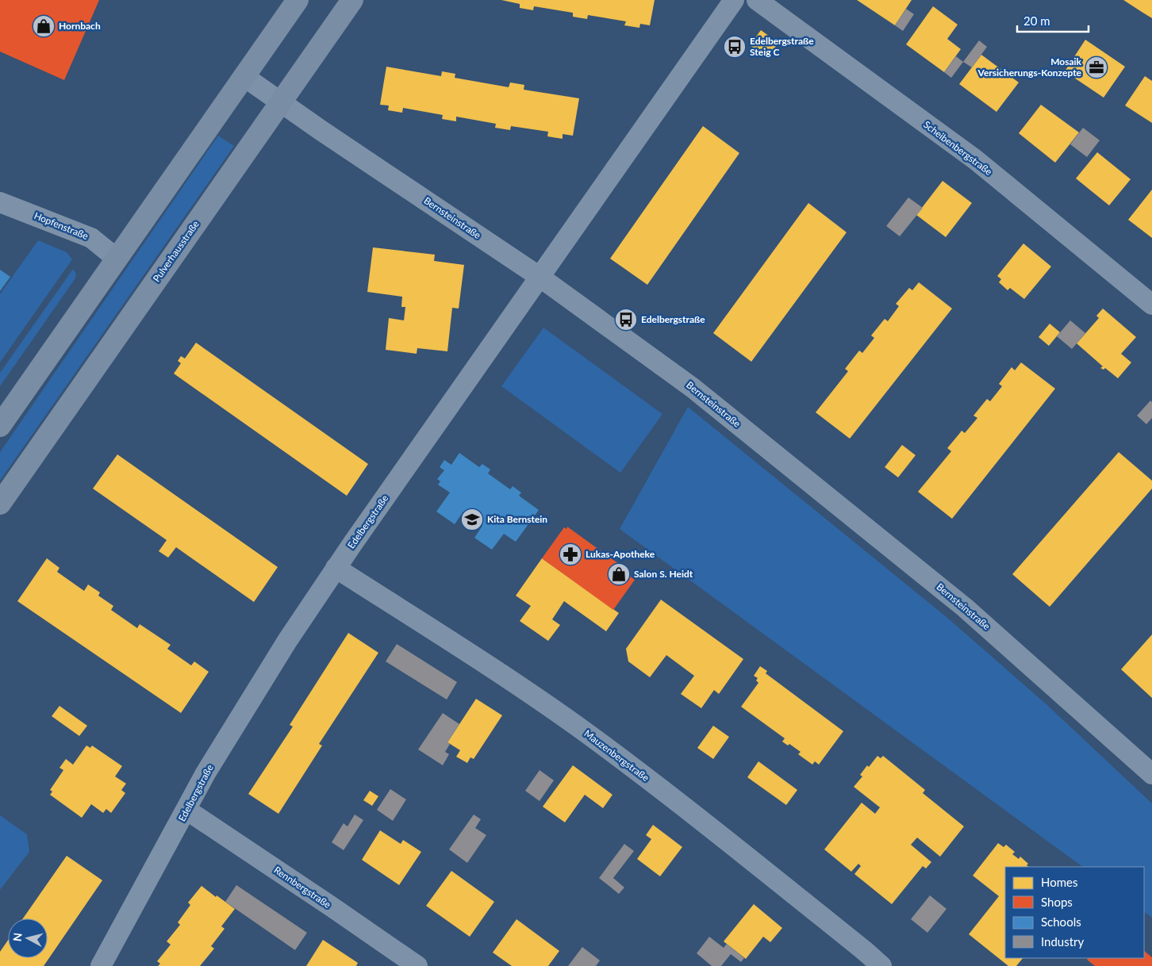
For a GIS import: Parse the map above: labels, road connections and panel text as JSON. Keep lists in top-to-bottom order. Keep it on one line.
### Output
{"streets":{"main road":["Pulverhausstraße"],"street":["Scheibenbergstraße","Bernsteinstraße","Hopfenstraße","Edelbergstraße","Mauzenbergstraße","Rennbergstraße"]},"crossings":[["Bernsteinstraße","Pulverhausstraße"],["Bernsteinstraße","Edelbergstraße"],["Edelbergstraße","Mauzenbergstraße"],["Edelbergstraße","Rennbergstraße"]],"places":{"shop":["Hornbach","Salon S. Heidt"],"bus stop":["Edelbergstraße Steig C","Edelbergstraße"],"office":["Mosaik Versicherungs-Konzepte"],"school or university":["Kita Bernstein"],"pharmacy":["Lukas-Apotheke"]},"legend":["Homes","Shops","Schools","Industry"],"scale_bar":"20 m","north":"left"}
